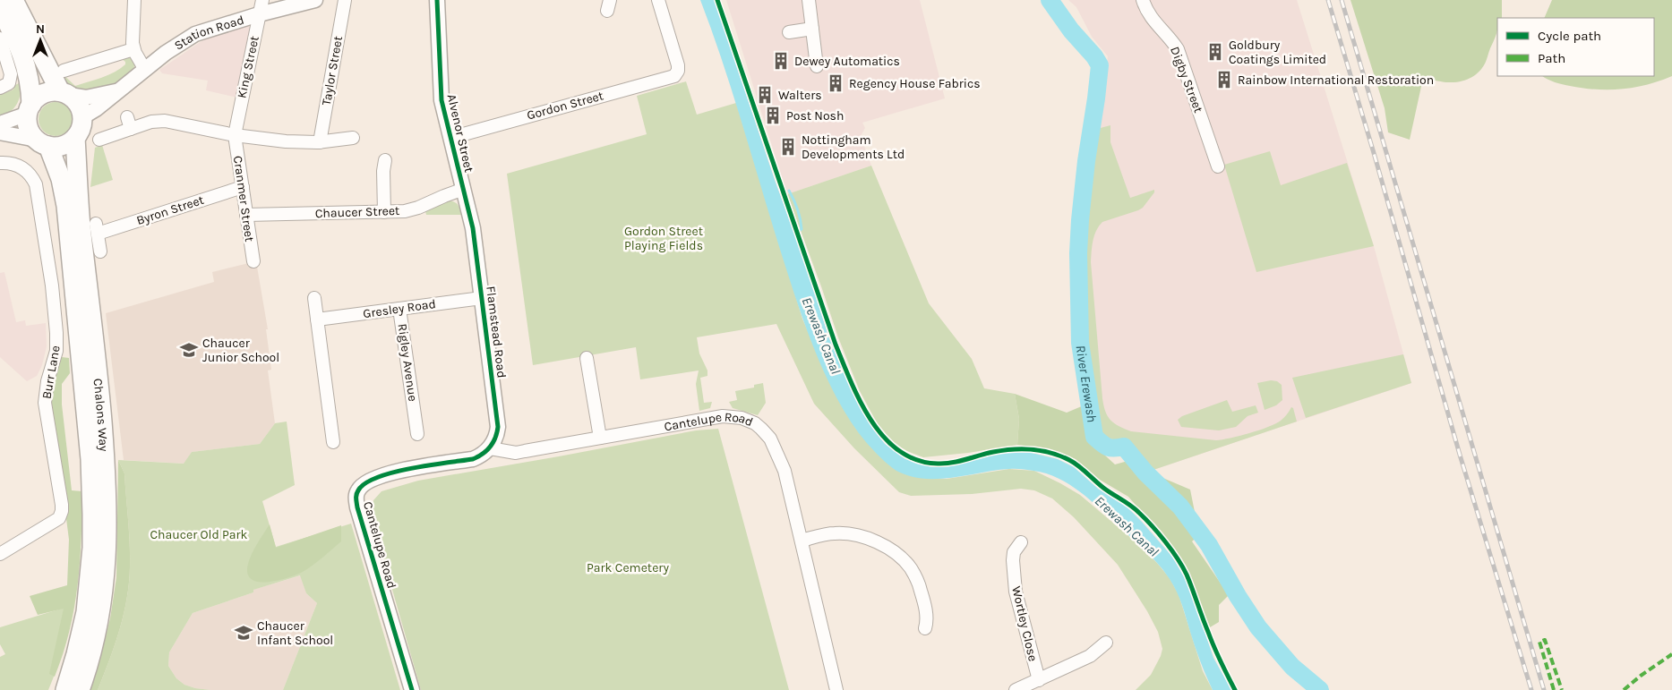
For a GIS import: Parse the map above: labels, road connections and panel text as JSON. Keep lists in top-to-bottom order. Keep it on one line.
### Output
{"streets":{"main road":["Chalons Way"],"street":["Station Road","King Street","Taylor Street","Digby Street","Gordon Street","Alvenor Street","Cranmer Street","Byron Street","Chaucer Street","Gresley Road","Flamstead Road","Rigley Avenue","Burr Lane","Cantelupe Road","Wortley Close"]},"crossings":[["Station Road","King Street"],["Station Road","Chalons Way"],["King Street","Cranmer Street"],["Gordon Street","Alvenor Street"],["Alvenor Street","Chaucer Street"],["Alvenor Street","Flamstead Road"],["Cranmer Street","Byron Street"],["Cranmer Street","Chaucer Street"],["Gresley Road","Flamstead Road"],["Gresley Road","Rigley Avenue"],["Flamstead Road","Cantelupe Road"]],"water":["Erewash Canal","River Erewash"],"parks":["Gordon Street Playing Fields","Chaucer Old Park","Park Cemetery"],"places":{"building":["Goldbury Coatings Limited","Dewey Automatics","Rainbow International Restoration","Regency House Fabrics","Walters","Post Nosh","Nottingham Developments Ltd"],"school or university":["Chaucer Junior School","Chaucer Infant School"]},"legend":["Cycle path","Path"],"north":"top"}
